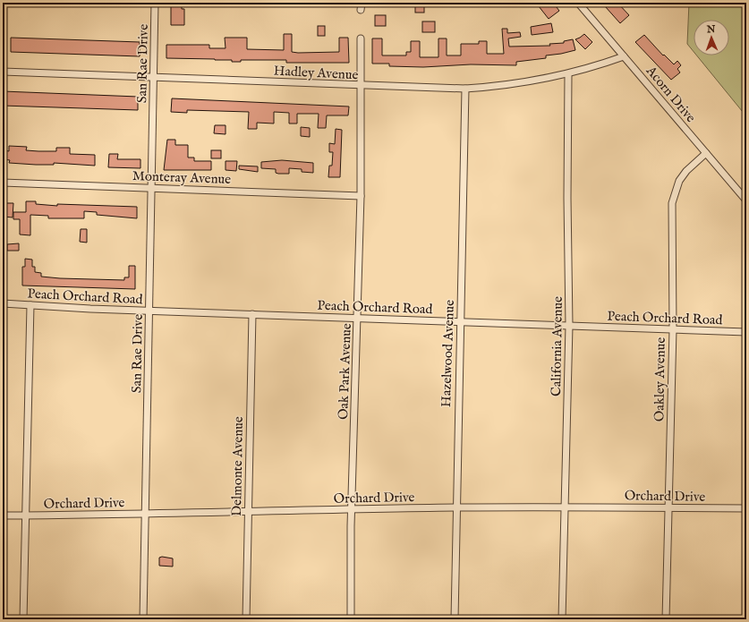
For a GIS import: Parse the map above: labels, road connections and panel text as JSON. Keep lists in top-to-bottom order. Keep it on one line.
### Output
{"streets":{"street":["San Rae Drive","Hadley Avenue","Acorn Drive","Monteray Avenue","Peach Orchard Road","California Avenue","Hazelwood Avenue","Oak Park Avenue","Oakley Avenue","Delmonte Avenue","Orchard Drive"]},"crossings":[["San Rae Drive","Hadley Avenue"],["San Rae Drive","Monteray Avenue"],["San Rae Drive","Peach Orchard Road"],["San Rae Drive","Orchard Drive"],["Hadley Avenue","Acorn Drive"],["Hadley Avenue","California Avenue"],["Hadley Avenue","Hazelwood Avenue"],["Hadley Avenue","Oak Park Avenue"],["Acorn Drive","Oakley Avenue"],["Monteray Avenue","Oak Park Avenue"],["Peach Orchard Road","California Avenue"],["Peach Orchard Road","Hazelwood Avenue"],["Peach Orchard Road","Oak Park Avenue"],["Peach Orchard Road","Oakley Avenue"],["Peach Orchard Road","Delmonte Avenue"],["California Avenue","Orchard Drive"],["Hazelwood Avenue","Orchard Drive"],["Oak Park Avenue","Orchard Drive"],["Oakley Avenue","Orchard Drive"],["Delmonte Avenue","Orchard Drive"]],"north":"top"}
